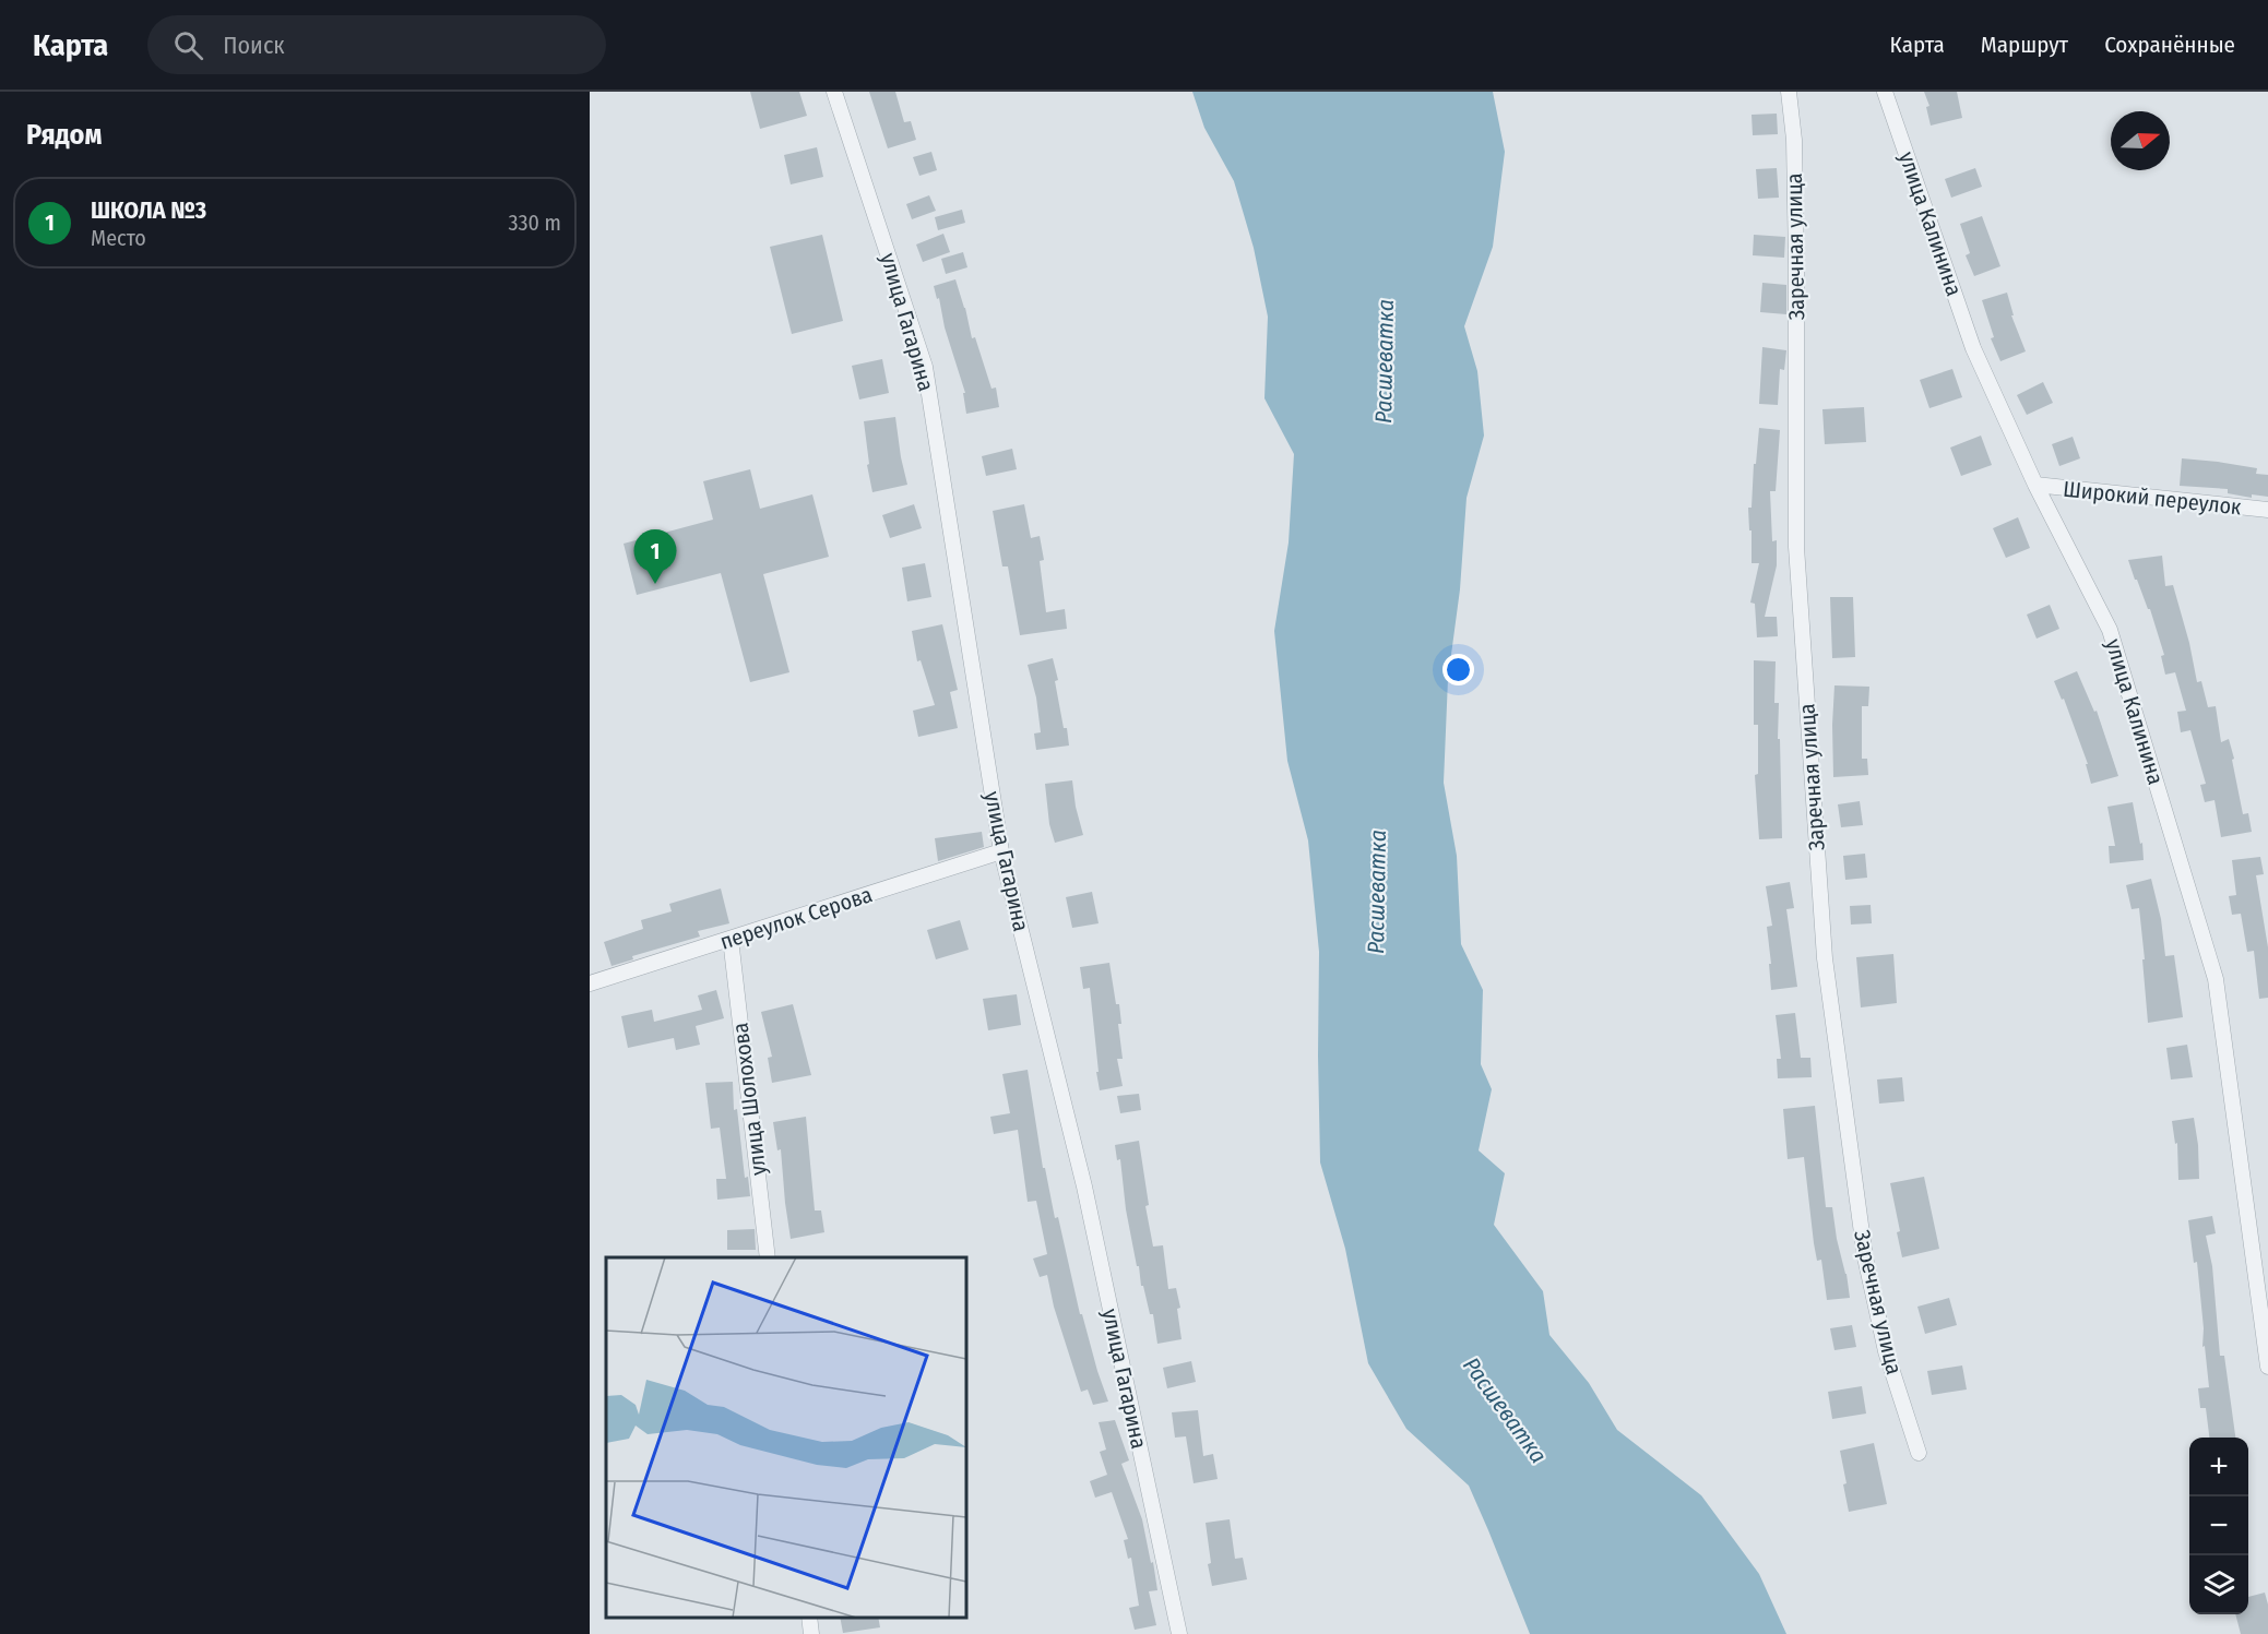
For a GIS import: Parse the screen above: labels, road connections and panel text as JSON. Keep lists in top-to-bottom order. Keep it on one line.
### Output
{"streets":{"street":["улица Калинина","Заречная улица","улица Гагарина","Широкий переулок","переулок Серова","улица Шолохова"]},"crossings":[["улица Калинина","Широкий переулок"],["улица Гагарина","переулок Серова"],["переулок Серова","улица Шолохова"]],"water":["Расшеватка"],"north":"right","page":{"header":"Карта","search":"Поиск","nav":["Карта","Маршрут","Сохранённые"],"heading":"Рядом","list":[{"mark":"1","name":"ШКОЛА №3","note":"Место","value":"330 m"}],"pins":"1","map_buttons":["+","−"]}}
